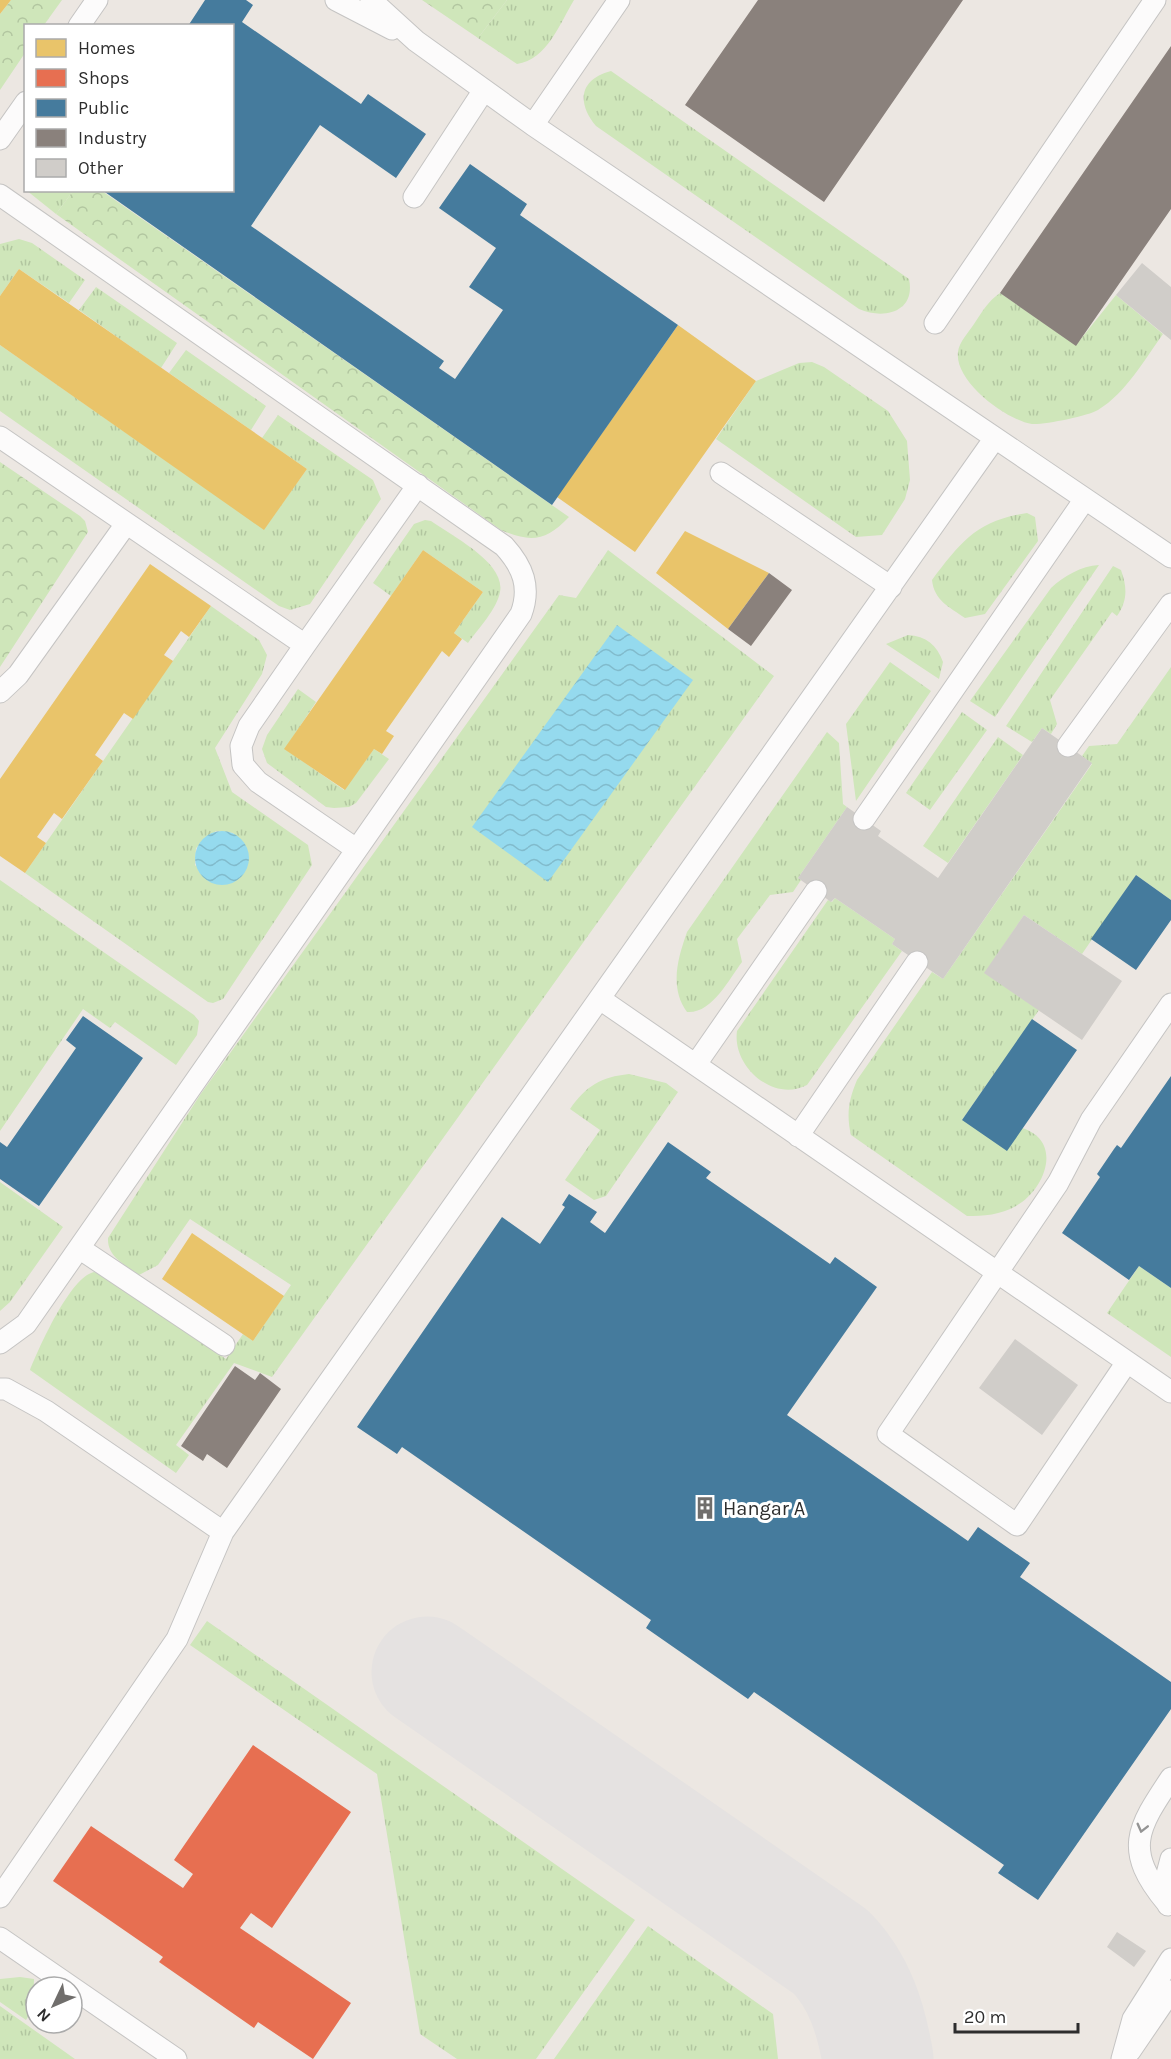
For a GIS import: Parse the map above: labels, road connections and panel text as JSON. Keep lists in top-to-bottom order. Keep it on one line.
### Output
{"places":{"building":["Hangar A"]},"legend":["Homes","Shops","Public","Industry","Other"],"scale_bar":"20 m","north":"bottom left"}
